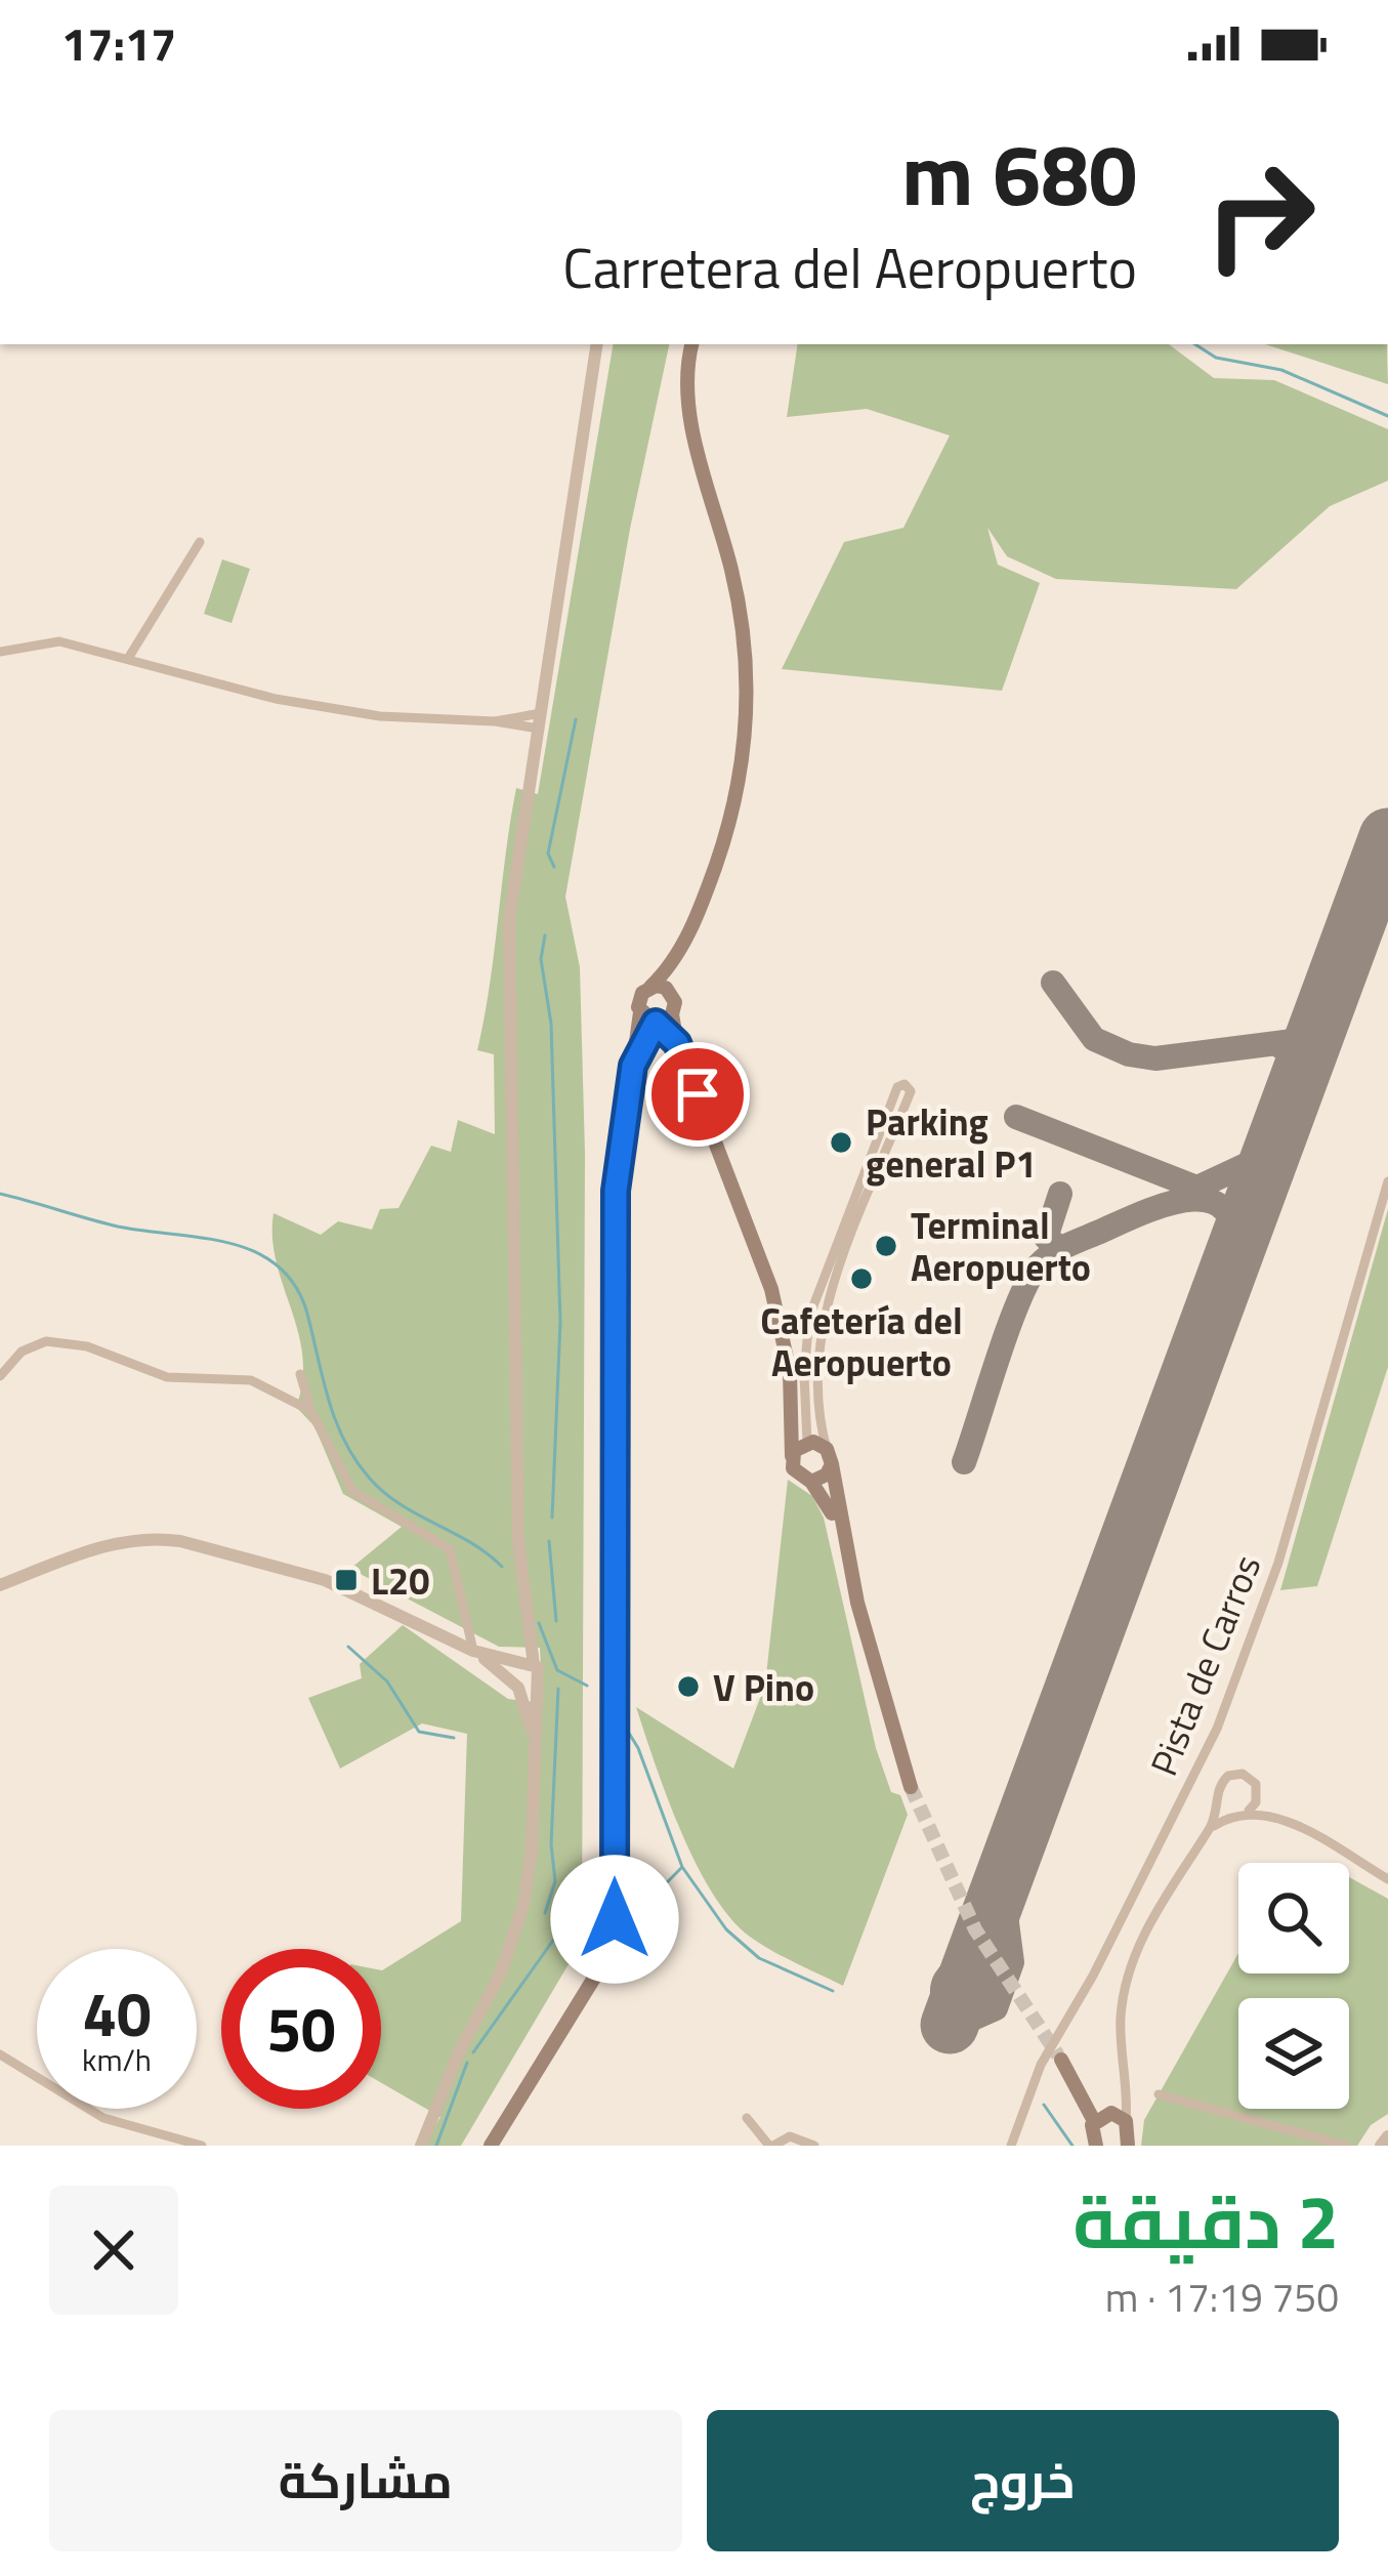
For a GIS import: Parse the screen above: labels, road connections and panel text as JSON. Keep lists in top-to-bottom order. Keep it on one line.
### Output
{"streets":{"street":["Pista de Carros"]},"places":{"other":["Parking general P1","Terminal Aeropuerto","Cafetería del Aeropuerto","V Pino"],"transit":["L20"]},"page":{"status":"17:17","turn":["680 m","Carretera del Aeropuerto"],"speed":"40 km/h","limit":"50","heading":["2 دقيقة","750 m · 17:19"],"buttons":["خروج","مشاركة"]}}
